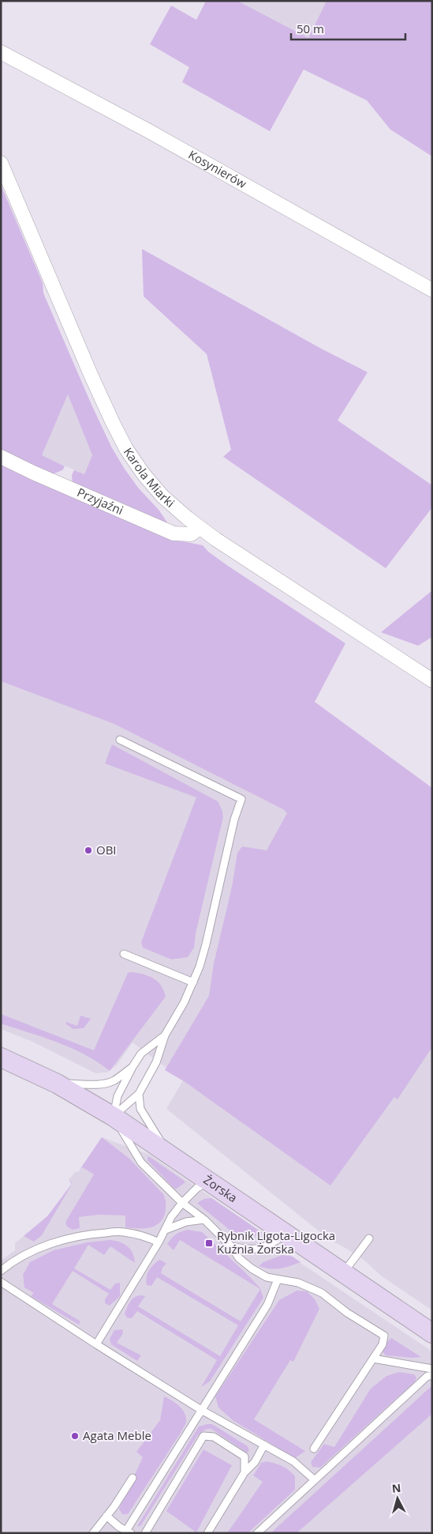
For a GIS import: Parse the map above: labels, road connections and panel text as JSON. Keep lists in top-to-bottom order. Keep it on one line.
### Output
{"streets":{"main road":["Żorska"],"street":["Kosynierów","Karola Miarki","Przyjaźni"]},"crossings":[["Karola Miarki","Przyjaźni"]],"places":{"other":["OBI","Agata Meble"],"transit":["Rybnik Ligota-Ligocka Kuźnia Żorska"]},"scale_bar":"50 m","north":"top"}
